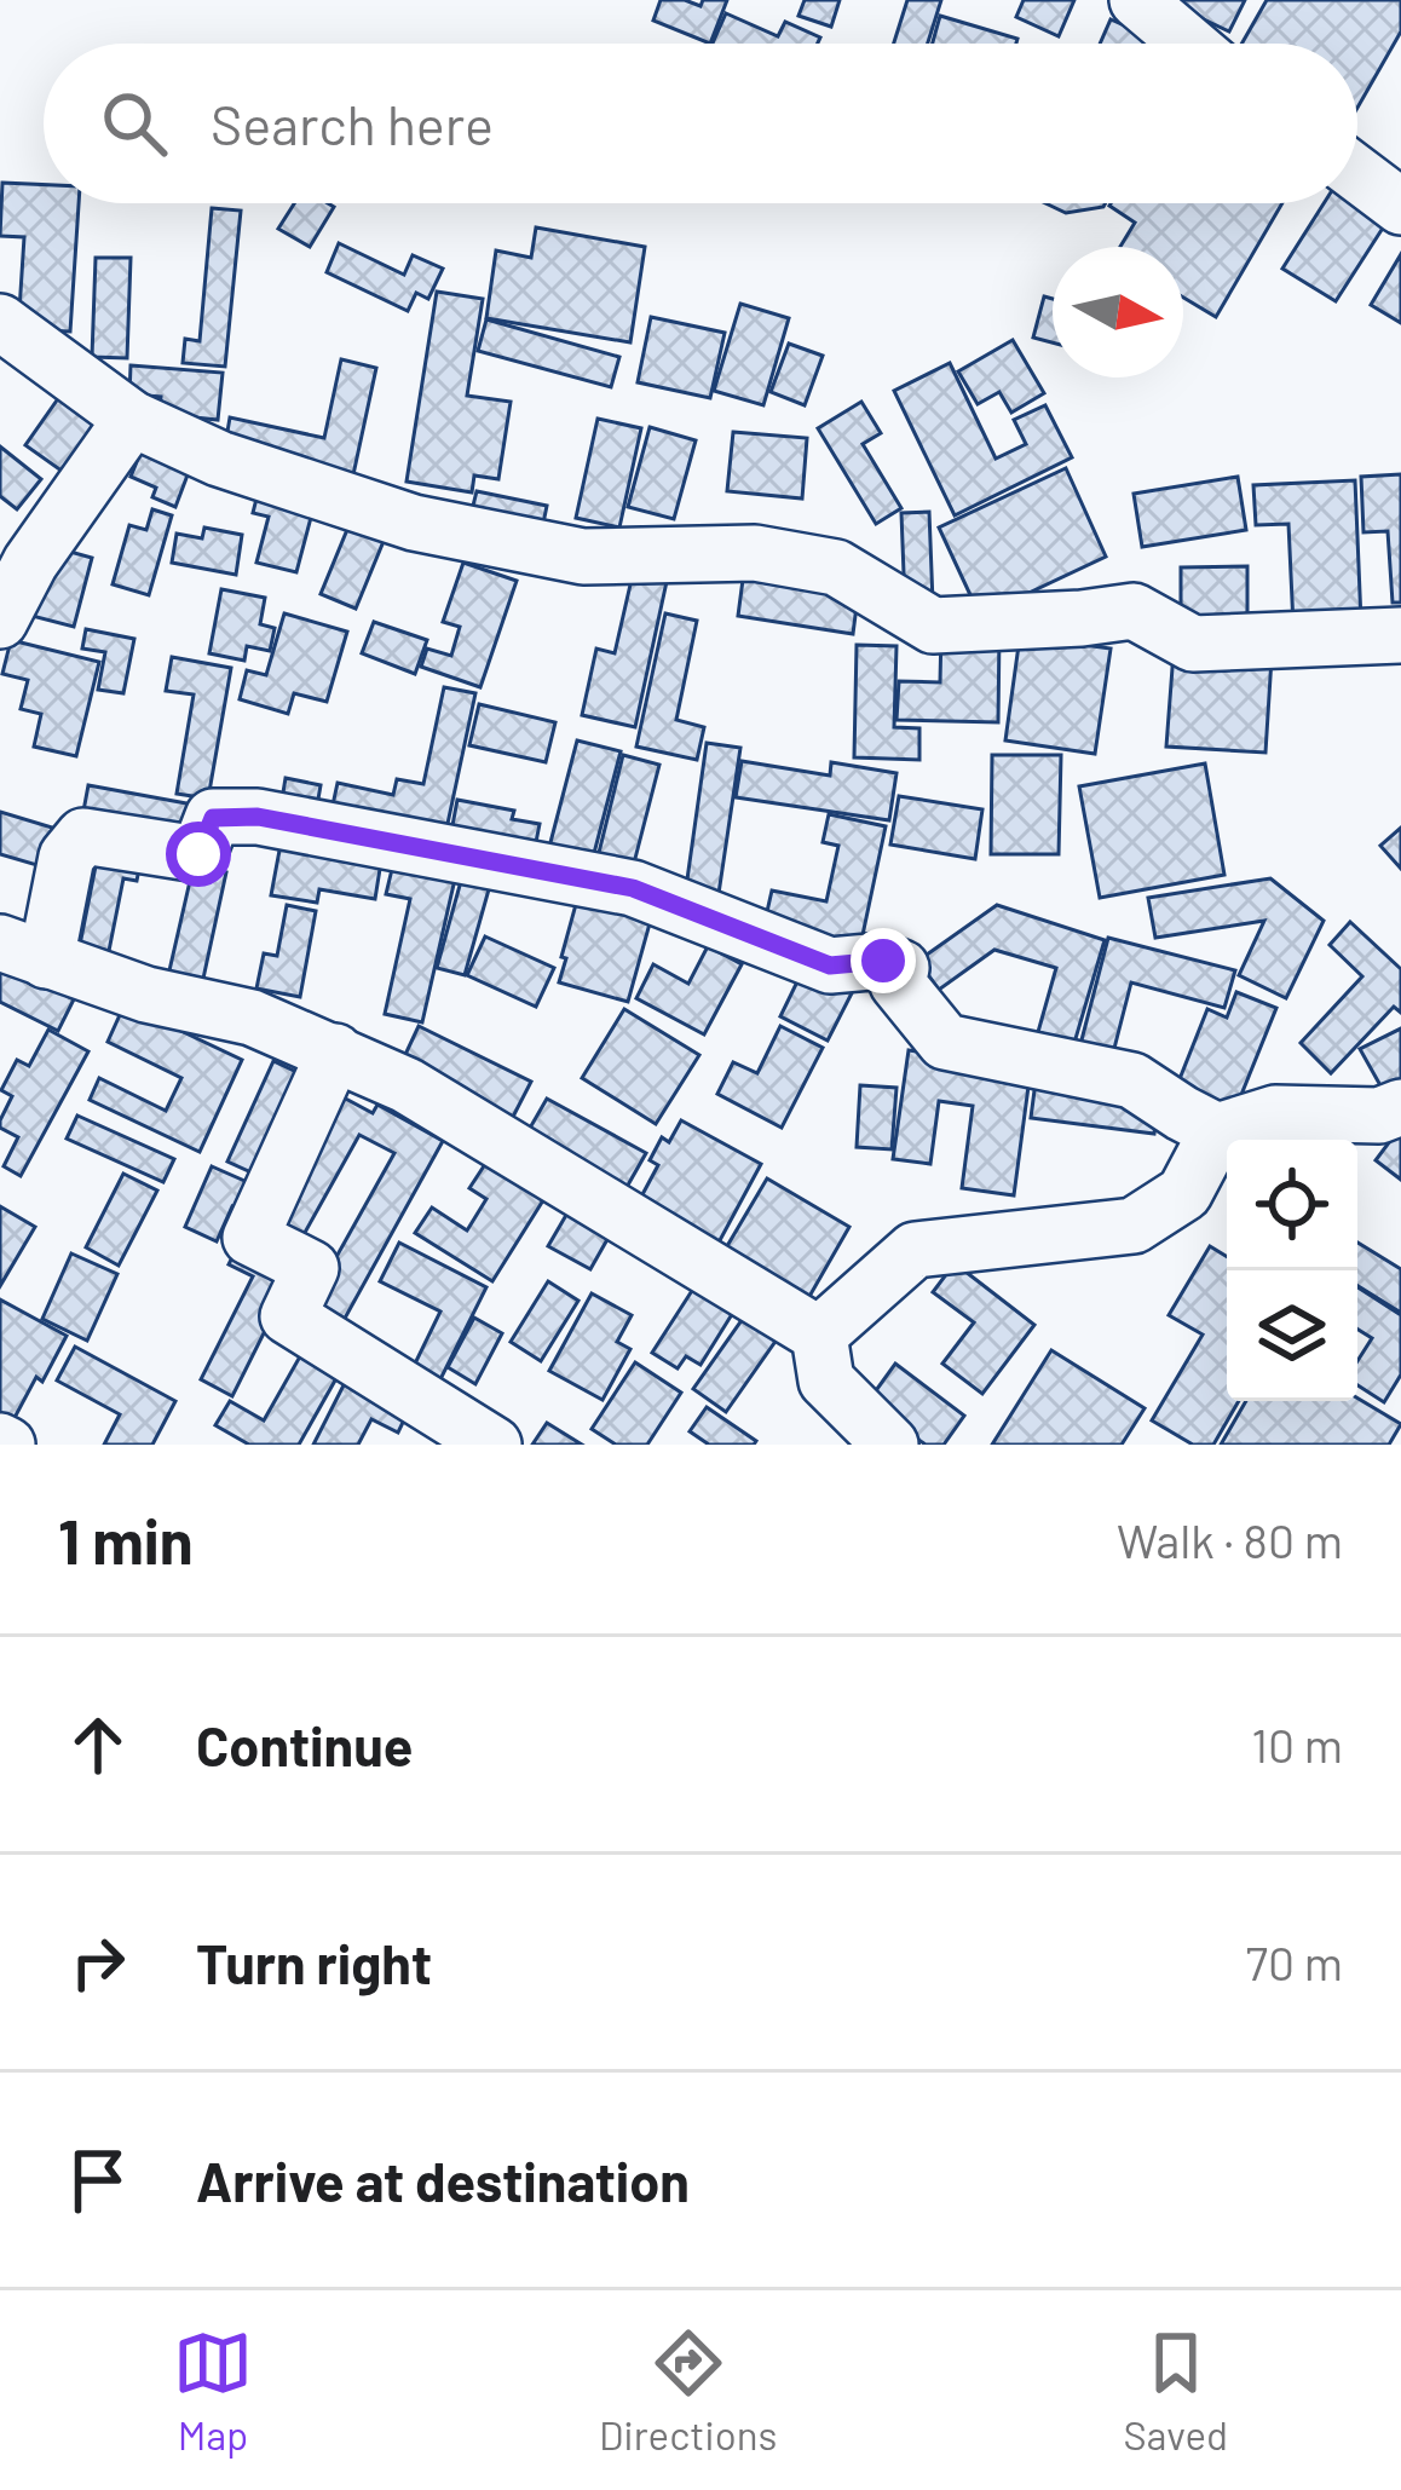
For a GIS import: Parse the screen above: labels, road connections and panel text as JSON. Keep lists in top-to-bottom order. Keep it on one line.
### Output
{"north":"right","page":{"search":"Search here","heading":["1 min","Walk · 80 m"],"list":[["Continue","10 m"],["Turn right","70 m"],"Arrive at destination"],"nav":["Map","Directions","Saved"]}}
